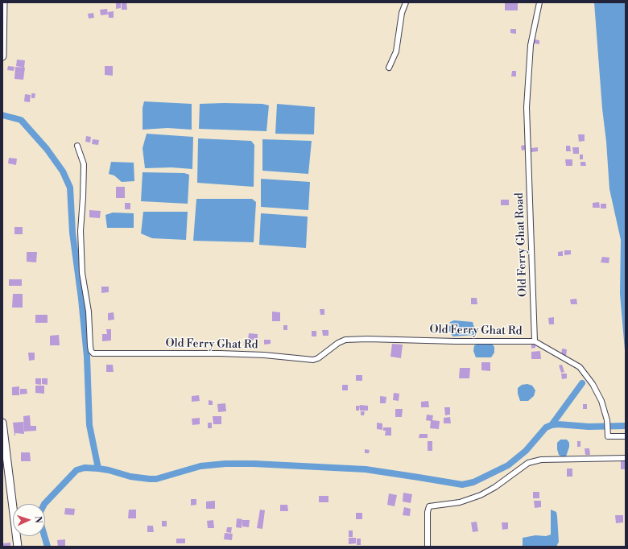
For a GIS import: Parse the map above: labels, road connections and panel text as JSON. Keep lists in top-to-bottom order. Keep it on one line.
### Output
{"streets":{"street":["Old Ferry Ghat Road","Old Ferry Ghat Rd"]},"crossings":[["Old Ferry Ghat Road","Old Ferry Ghat Rd"]],"north":"right"}
